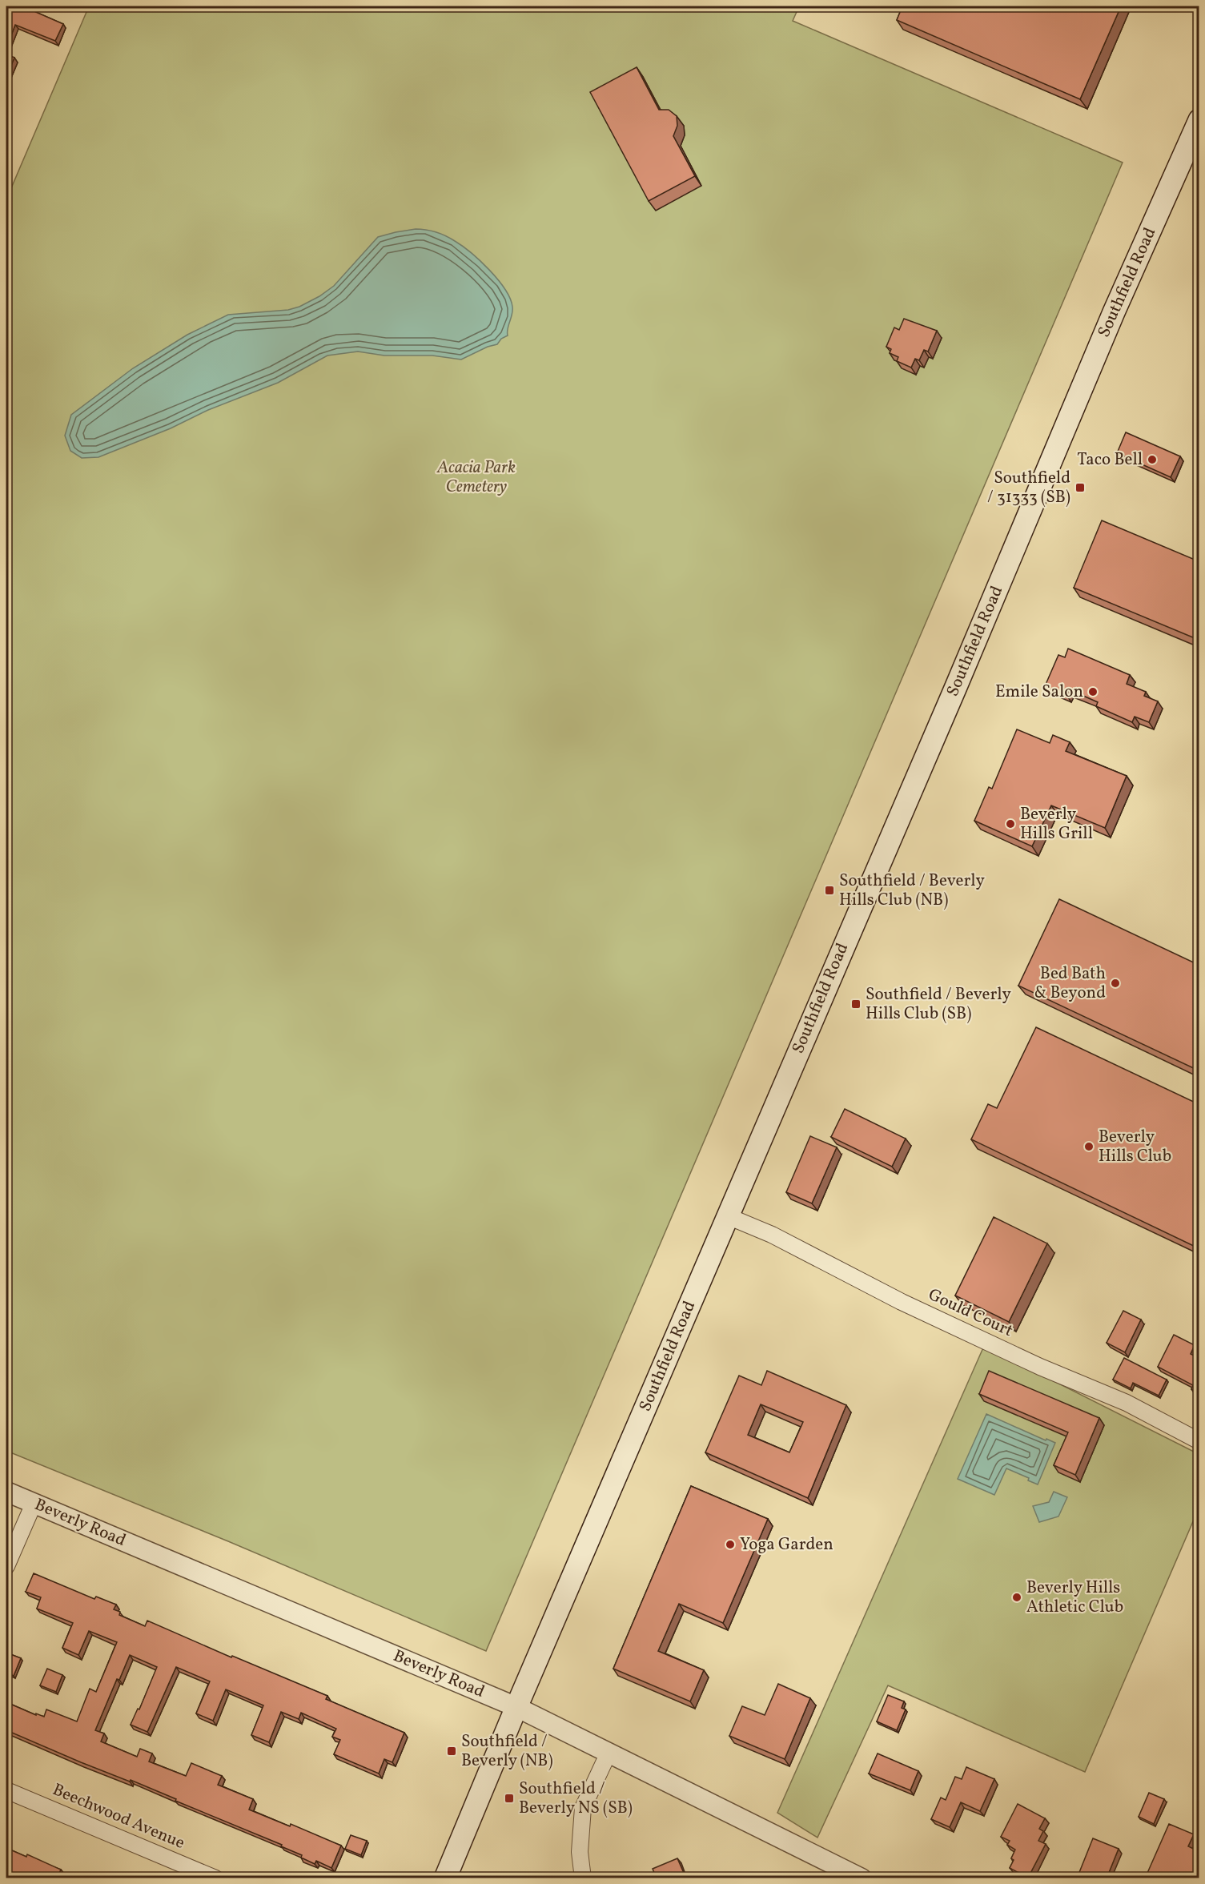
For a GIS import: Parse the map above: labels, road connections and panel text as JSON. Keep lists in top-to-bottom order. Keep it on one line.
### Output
{"streets":{"main road":["Southfield Road"],"street":["Gould Court","Beverly Road","Beechwood Avenue"]},"crossings":[["Southfield Road","Gould Court"],["Southfield Road","Beverly Road"]],"parks":["Acacia Park Cemetery"],"places":{"other":["Taco Bell","Emile Salon","Beverly Hills Grill","Bed Bath & Beyond","Beverly Hills Club","Yoga Garden","Beverly Hills Athletic Club"],"transit":["Southfield / 31333 (SB)","Southfield / Beverly Hills Club (NB)","Southfield / Beverly Hills Club (SB)","Southfield / Beverly (NB)","Southfield / Beverly NS (SB)"]}}
